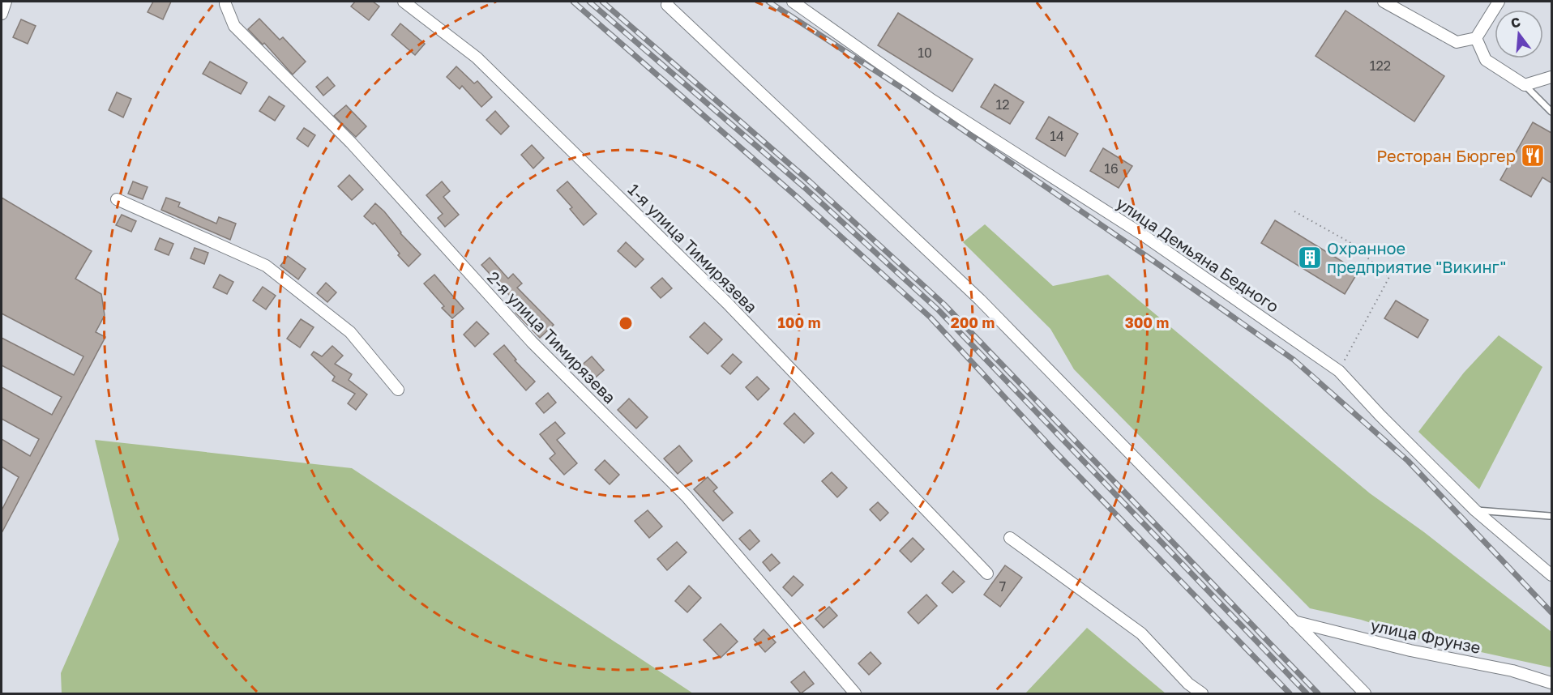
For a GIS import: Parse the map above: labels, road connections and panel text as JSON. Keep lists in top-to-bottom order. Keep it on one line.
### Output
{"streets":{"street":["1-я улица Тимирязева","улица Демьяна Бедного","2-я улица Тимирязева","улица Фрунзе"]},"places":{"restaurant":["Ресторан Бюргер"],"building":["Охранное предприятие \"Викинг\""]},"house_numbers":["10","122","12","14","16","7"],"north":"top","rings":["100 m","200 m","300 m"]}
